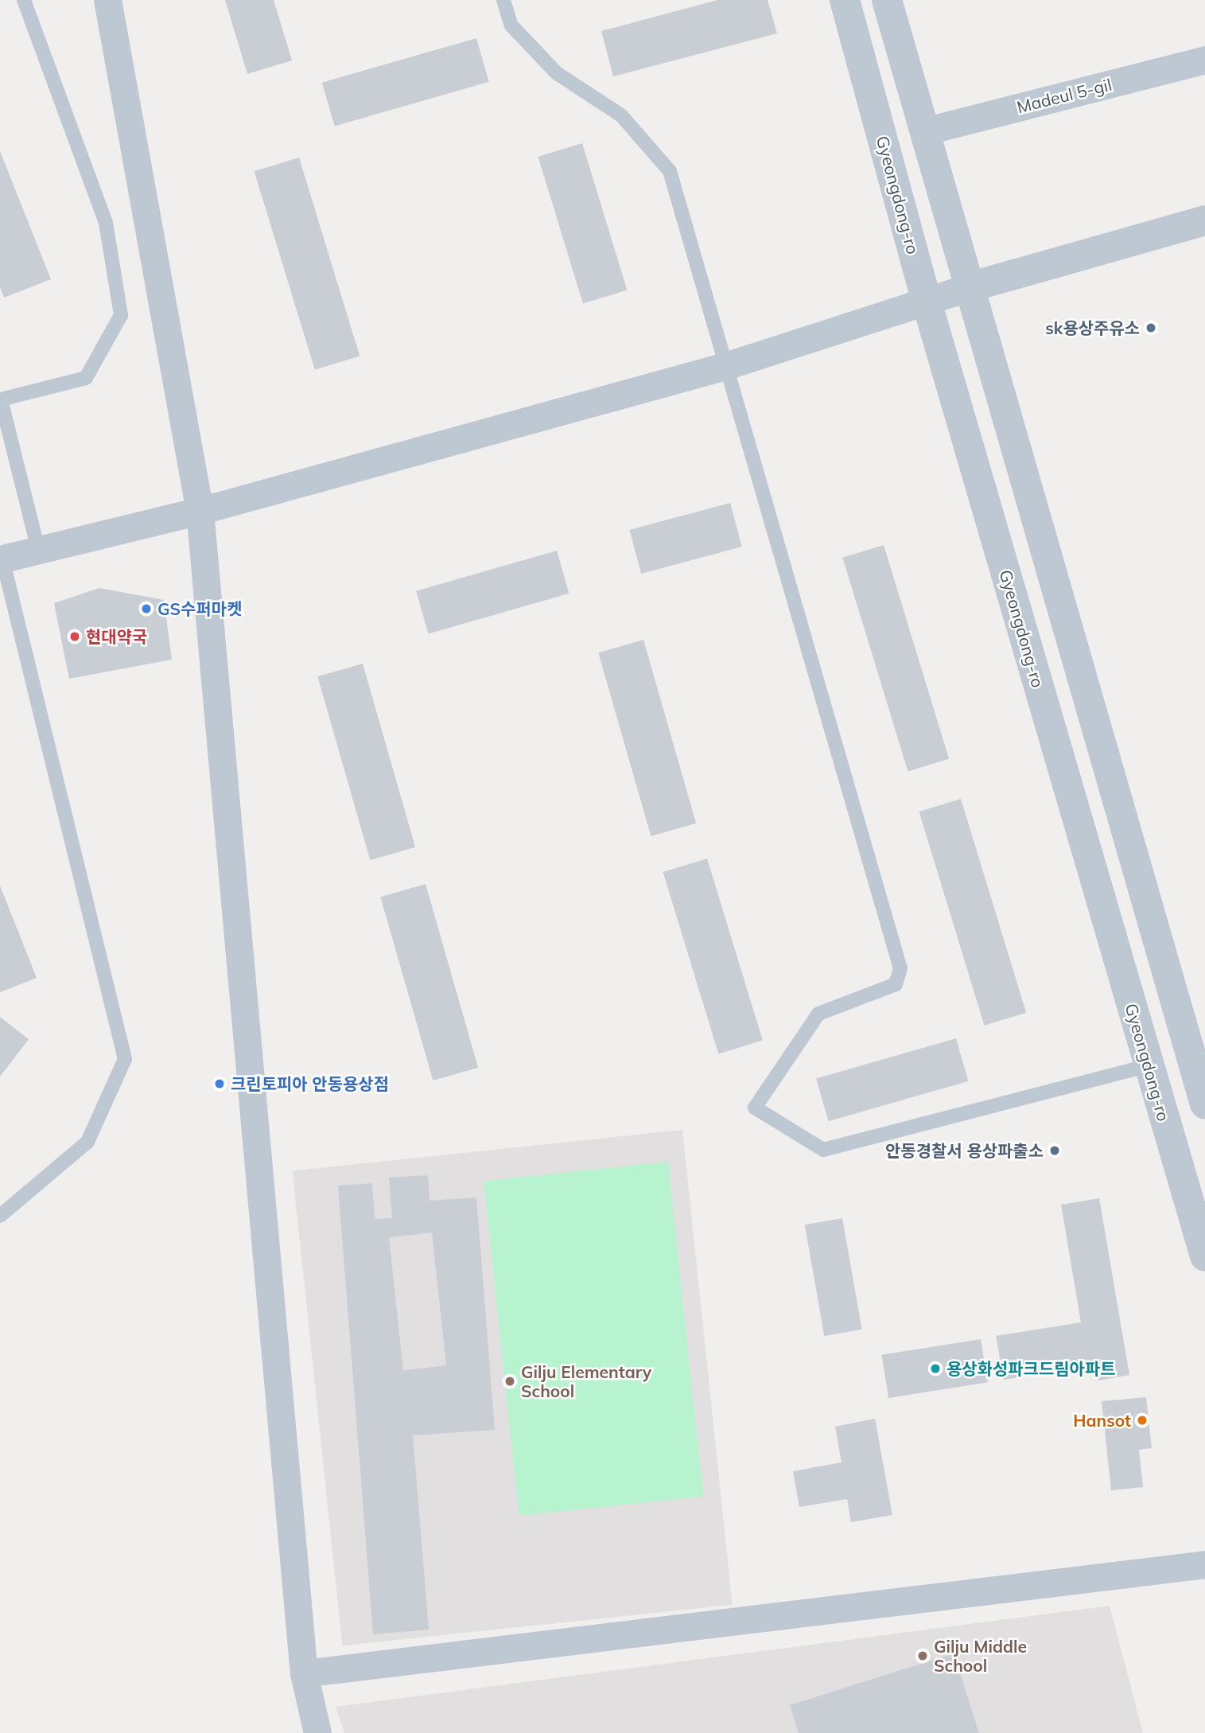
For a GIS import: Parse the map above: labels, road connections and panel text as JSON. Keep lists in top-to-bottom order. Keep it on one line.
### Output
{"streets":{"street":["Madeul 5-gil","Gyeongdong-ro"]},"places":["sk용상주유소","GS수퍼마켓","현대약국","크린토피아 안동용상점","안동경찰서 용상파출소","용상화성파크드림아파트","Gilju Elementary School","Hansot","Gilju Middle School"]}
